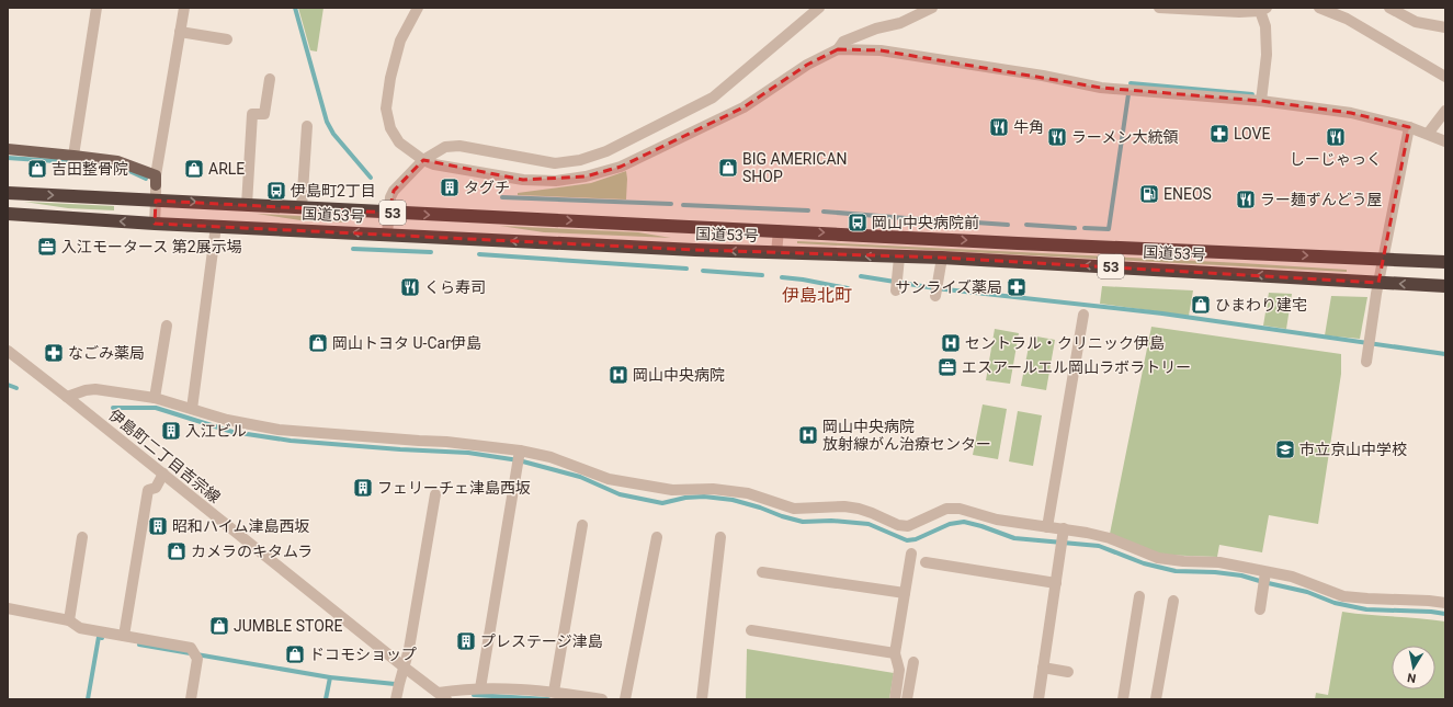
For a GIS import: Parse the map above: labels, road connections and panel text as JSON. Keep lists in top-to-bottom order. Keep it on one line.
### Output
{"streets":{"highway":["53","国道53号"],"street":["伊島町二丁目吉宗線"]},"districts":["伊島北町"],"places":{"restaurant":["牛角","ラーメン大統領","しーじゃっく","ラー麺ずんどう屋","くら寿司"],"pharmacy":["LOVE","サンライズ薬局","なごみ薬局"],"shop":["BIG AMERICAN SHOP","吉田整骨院","ARLE","ひまわり建宅","岡山トヨタ U-Car伊島","カメラのキタムラ","JUMBLE STORE","ドコモショップ"],"building":["タグチ","入江ビル","フェリーチェ津島西坂","昭和ハイム津島西坂","プレステージ津島"],"bus stop":["伊島町2丁目","岡山中央病院前"],"fuel station":["ENEOS"],"office":["入江モータース 第2展示場","エスアールエル岡山ラボラトリー"],"hospital":["セントラル・クリニック伊島","岡山中央病院","岡山中央病院 放射線がん治療センター"],"school or university":["市立京山中学校"]},"north":"bottom"}
